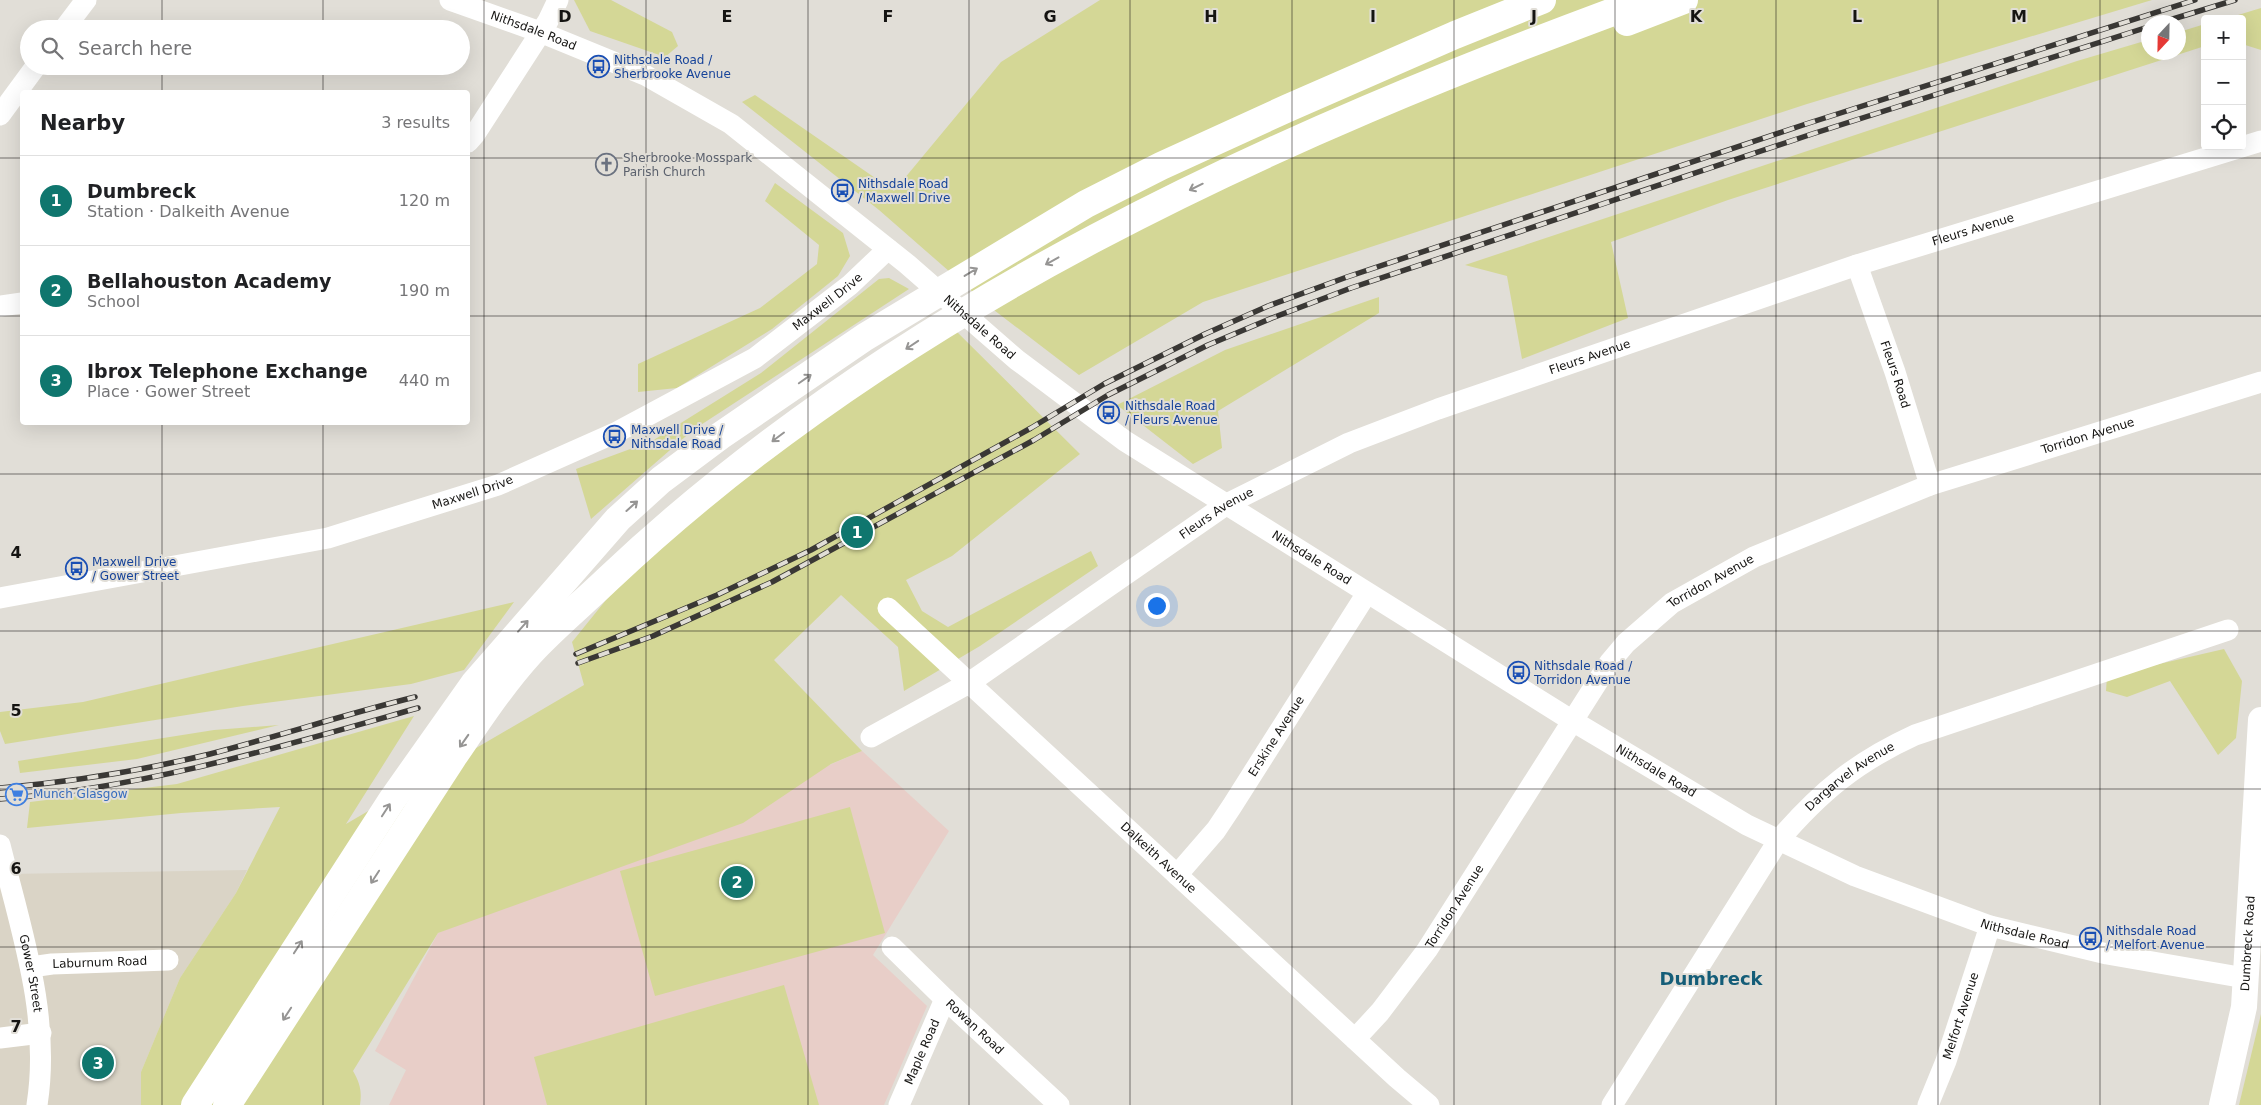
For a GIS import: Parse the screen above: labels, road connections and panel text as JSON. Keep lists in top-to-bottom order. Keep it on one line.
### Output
{"streets":{"main road":["Dumbreck Road"],"street":["Nithsdale Road","Fleurs Avenue","Maxwell Drive","Fleurs Road","Torridon Avenue","Erskine Avenue","Dargarvel Avenue","Dalkeith Avenue","Laburnum Road","Gower Street","Melfort Avenue","Rowan Road","Maple Road"]},"crossings":[["Nithsdale Road","Fleurs Avenue"],["Nithsdale Road","Maxwell Drive"],["Nithsdale Road","Torridon Avenue"],["Nithsdale Road","Erskine Avenue"],["Nithsdale Road","Dargarvel Avenue"],["Nithsdale Road","Dumbreck Road"],["Nithsdale Road","Melfort Avenue"],["Fleurs Avenue","Fleurs Road"],["Fleurs Avenue","Dalkeith Avenue"],["Fleurs Road","Torridon Avenue"],["Torridon Avenue","Dalkeith Avenue"],["Erskine Avenue","Dalkeith Avenue"],["Laburnum Road","Gower Street"],["Rowan Road","Maple Road"]],"districts":["Dumbreck"],"places":{"bus stop":["Nithsdale Road / Sherbrooke Avenue","Nithsdale Road / Maxwell Drive","Nithsdale Road / Fleurs Avenue","Maxwell Drive / Nithsdale Road","Maxwell Drive / Gower Street","Nithsdale Road / Torridon Avenue","Nithsdale Road / Melfort Avenue"],"church":["Sherbrooke Mosspark Parish Church"],"supermarket":["Munch Glasgow"]},"north":"bottom","page":{"map_buttons":["+","−"],"search":"Search here","heading":["Nearby","3 results"],"list":[{"mark":"1","name":"Dumbreck","note":"Station · Dalkeith Avenue","value":"120 m"},{"mark":"2","name":"Bellahouston Academy","note":"School","value":"190 m"},{"mark":"3","name":"Ibrox Telephone Exchange","note":"Place · Gower Street","value":"440 m"}],"pins":["1","2","3"]},"grid":{"columns":["D","E","F","G","H","I","J","K","L","M"],"rows":["4","5","6","7"]}}
